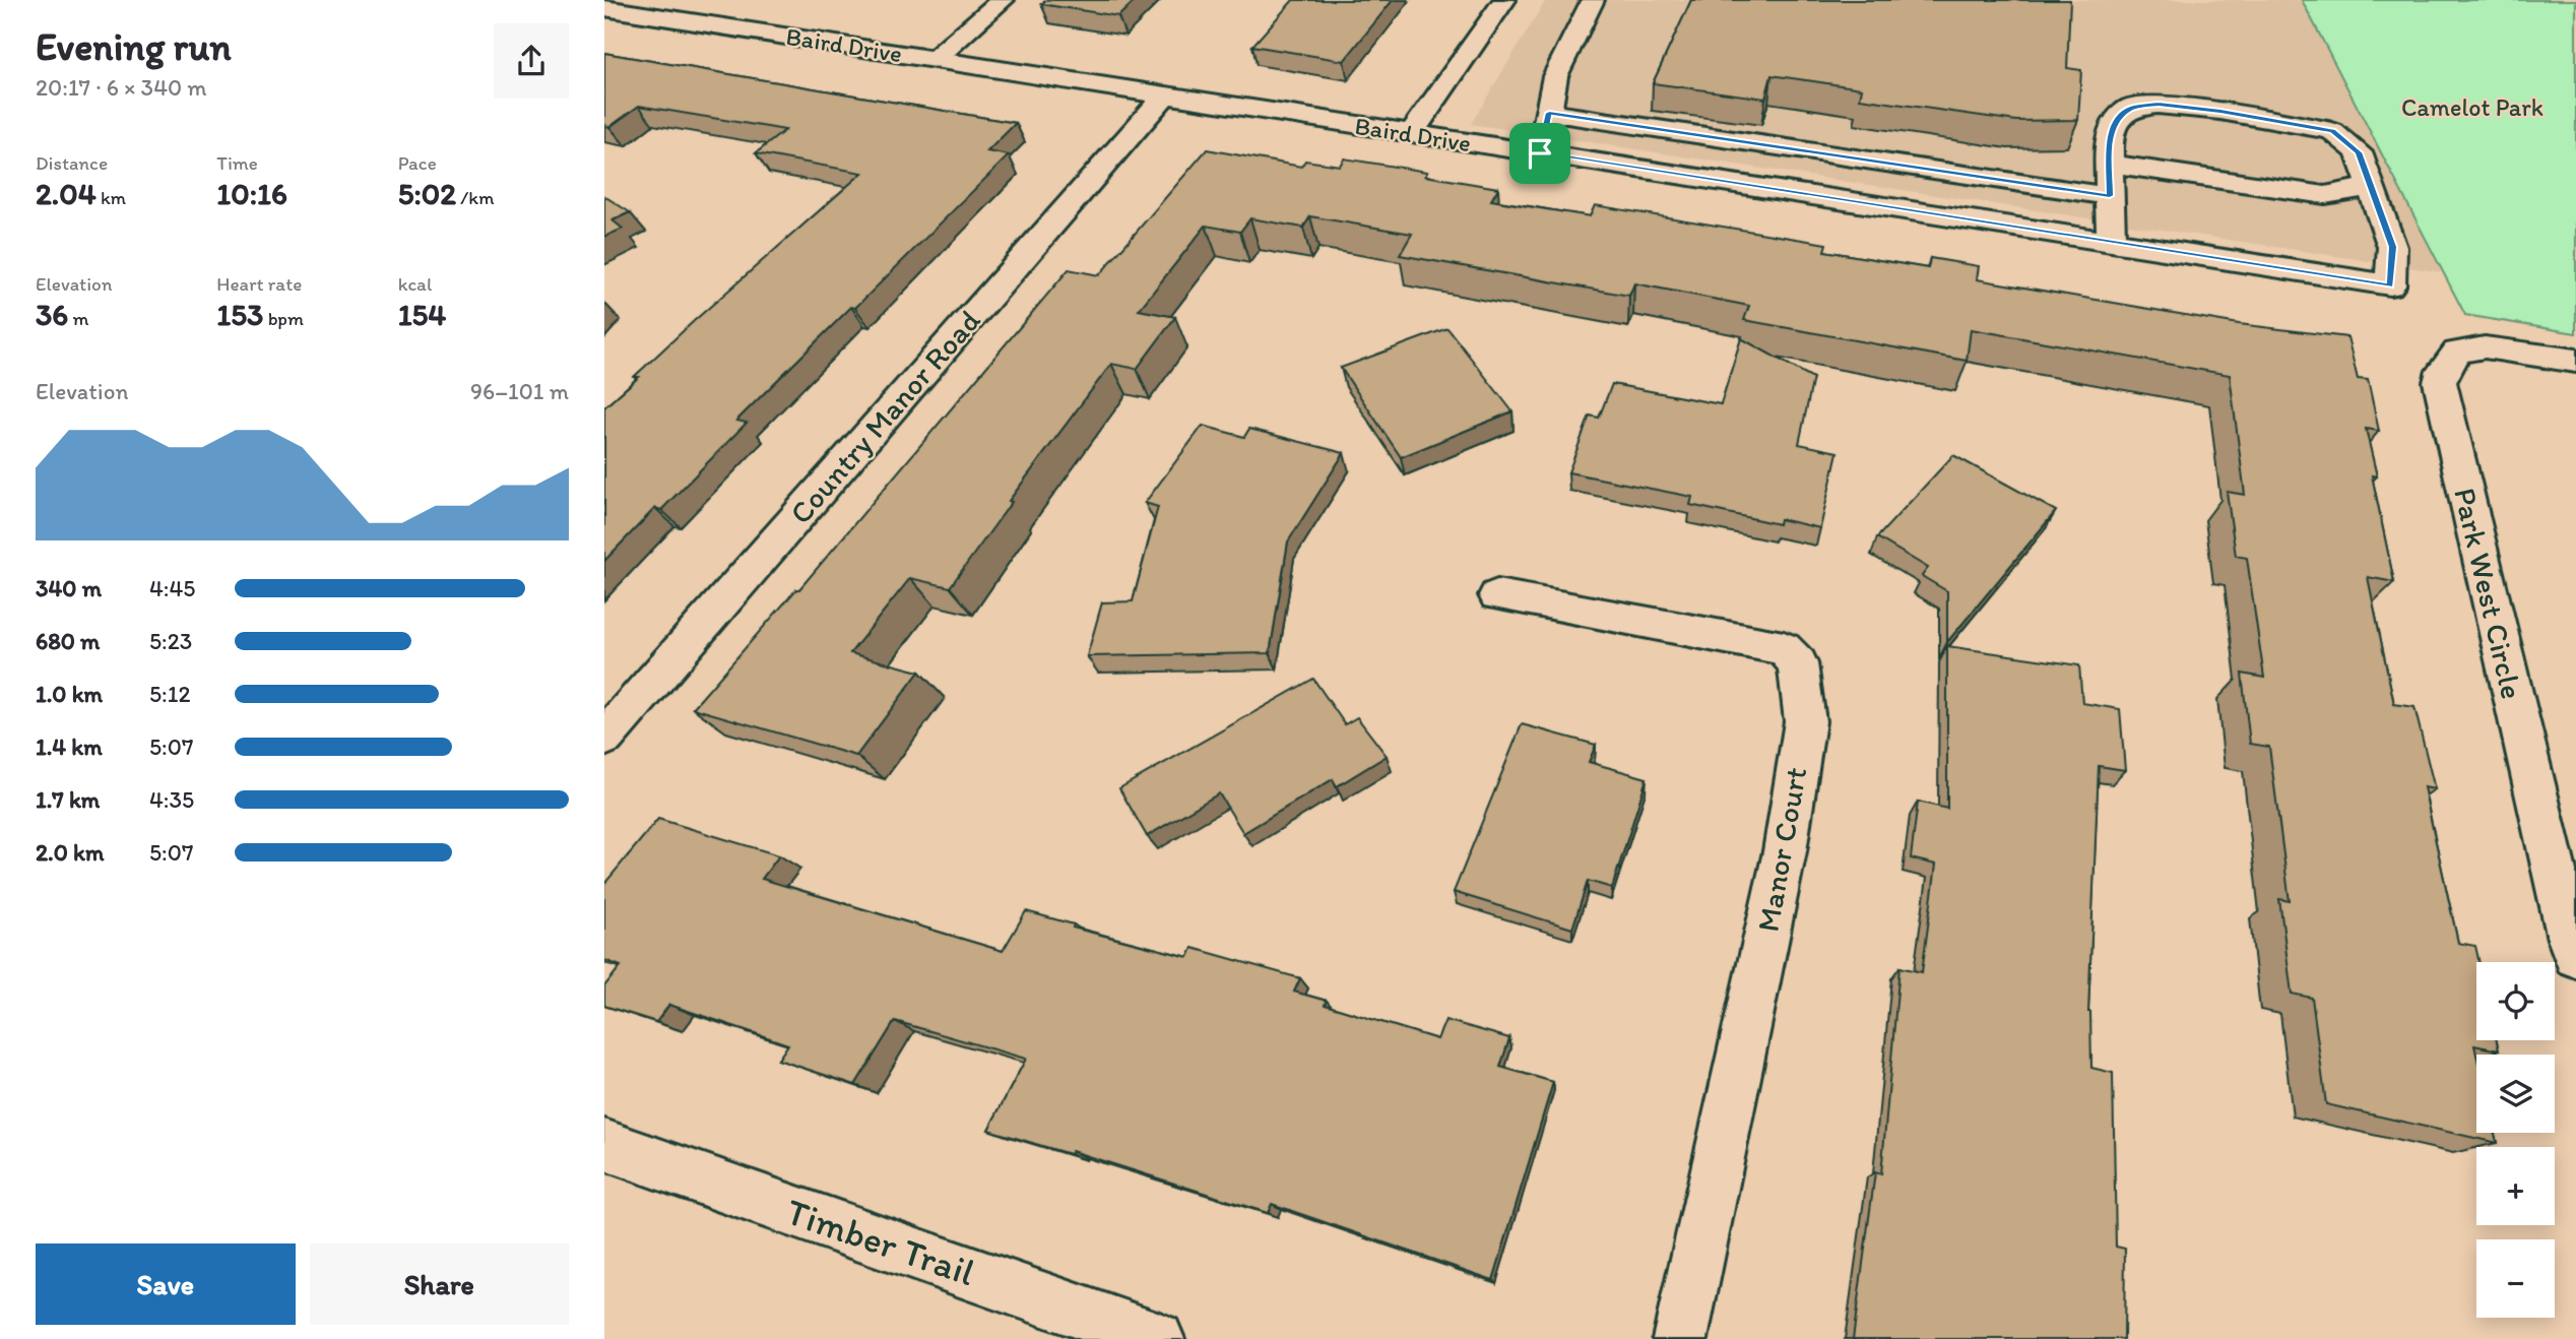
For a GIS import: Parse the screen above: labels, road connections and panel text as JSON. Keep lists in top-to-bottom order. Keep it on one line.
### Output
{"streets":{"street":["Baird Drive","Country Manor Road","Park West Circle","Manor Court","Timber Trail"]},"crossings":[["Baird Drive","Country Manor Road"]],"parks":["Camelot Park"],"page":{"heading":["Evening run","20:17 · 6 × 340 m"],"stats":[["Distance","2.04 km"],["Time","10:16"],["Pace","5:02 /km"],["Elevation","36 m"],["Heart rate","153 bpm"],["kcal","154"]],"chart":["Elevation","96–101 m"],"list":[{"name":"340 m","note":"4:45"},{"name":"680 m","note":"5:23"},{"name":"1.0 km","note":"5:12"},{"name":"1.4 km","note":"5:07"},{"name":"1.7 km","note":"4:35"},{"name":"2.0 km","note":"5:07"}],"map_buttons":["+","−"],"buttons":["Save","Share"]}}
